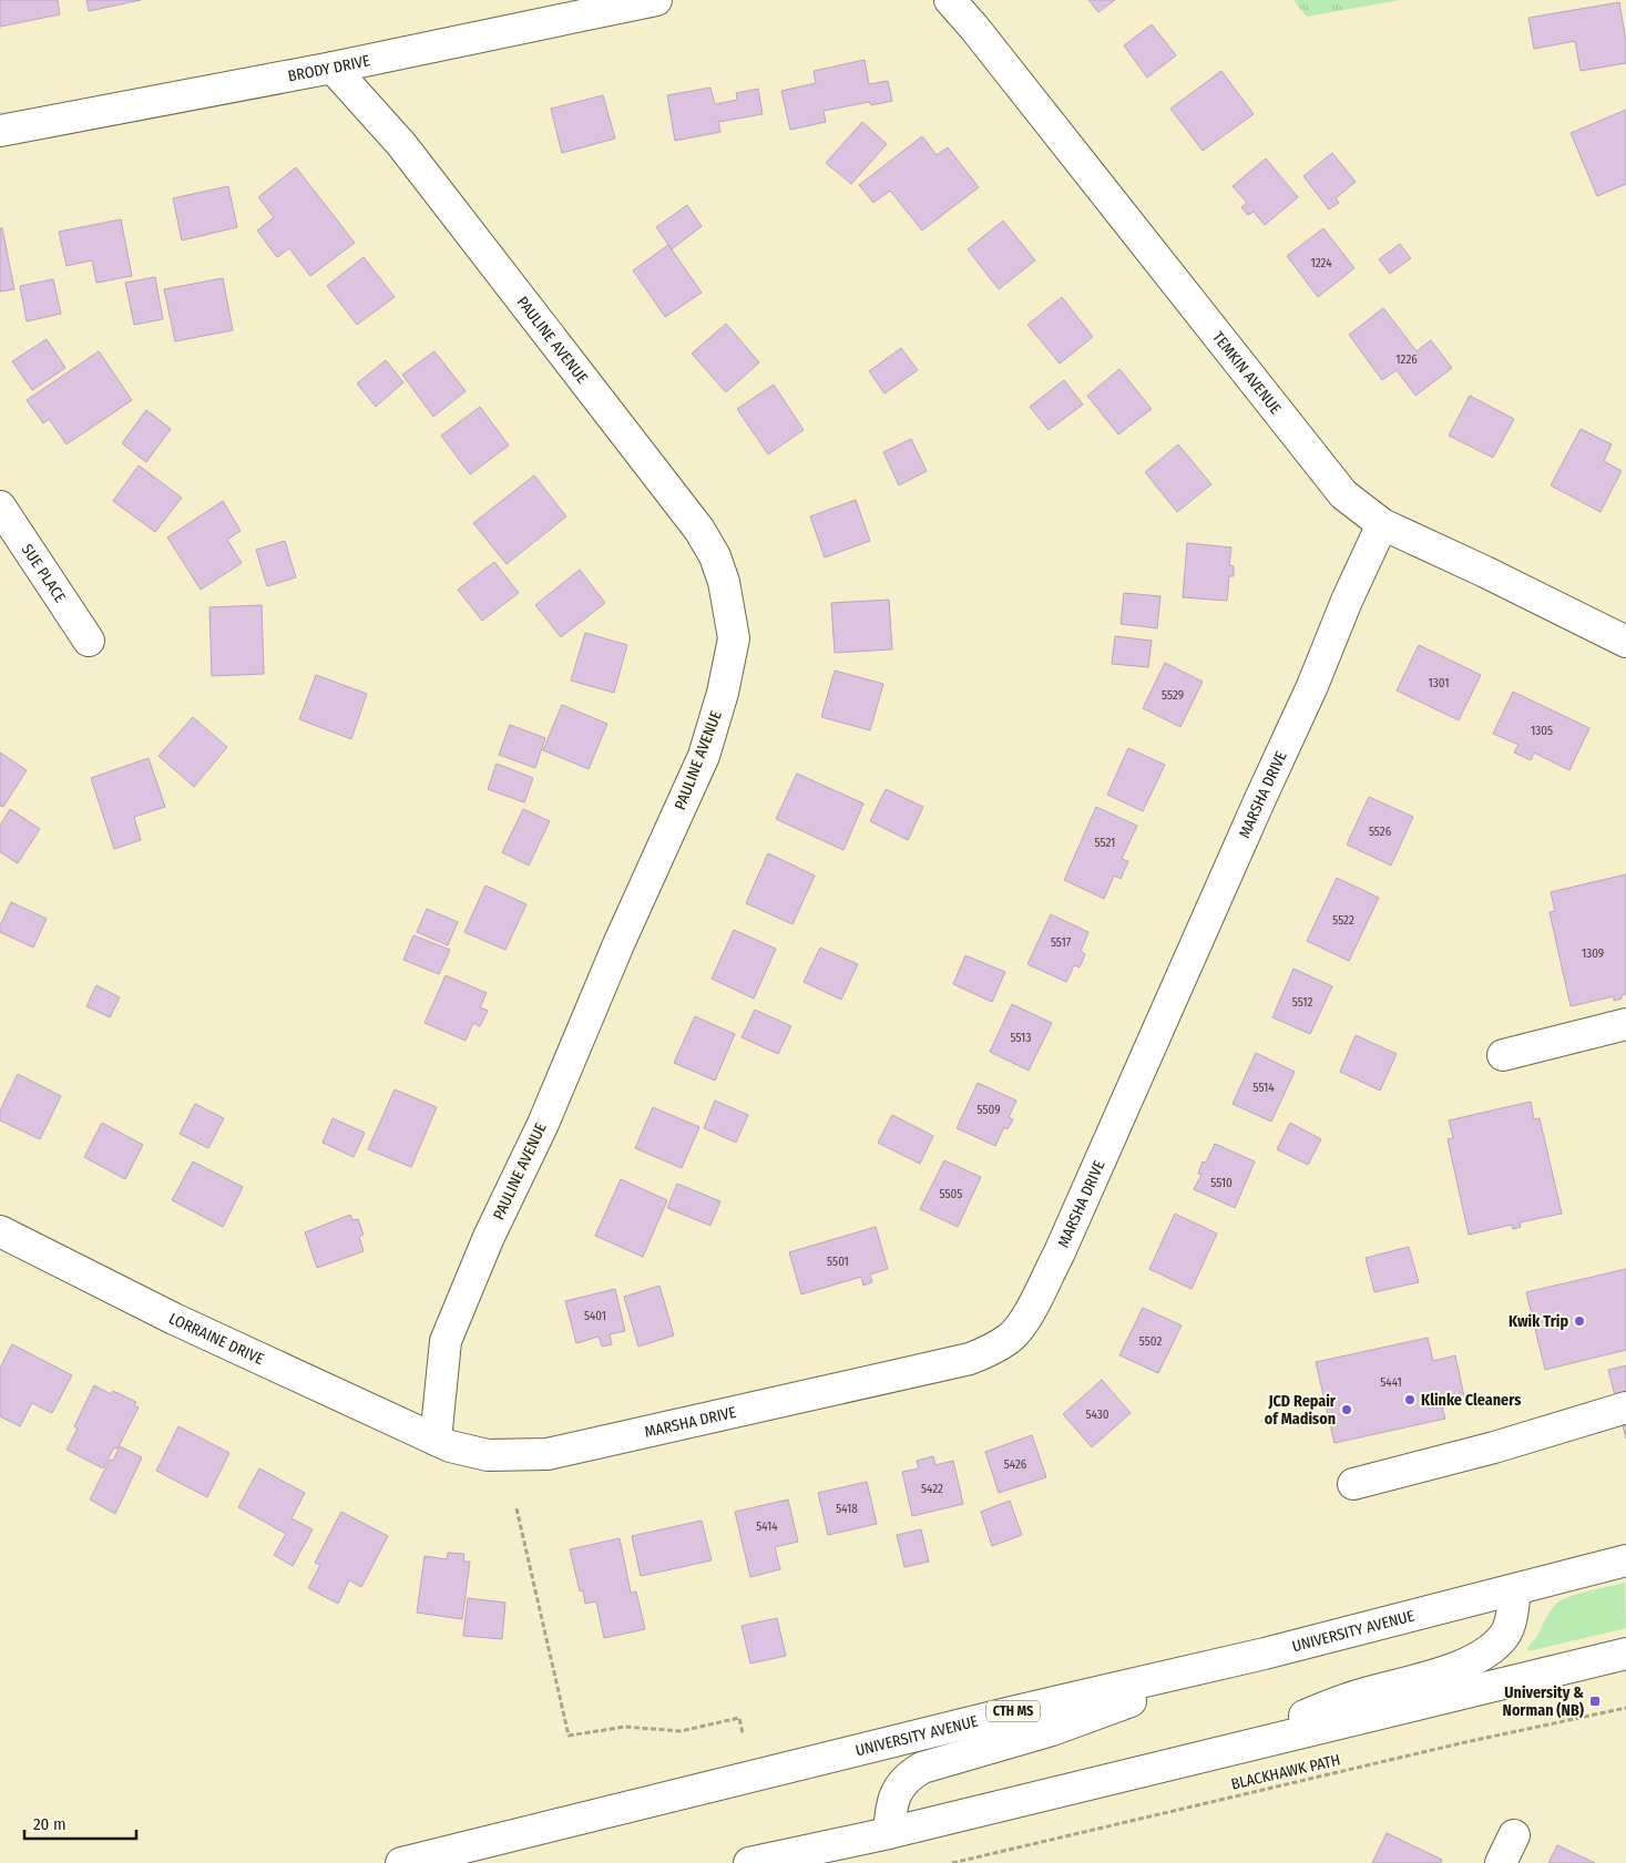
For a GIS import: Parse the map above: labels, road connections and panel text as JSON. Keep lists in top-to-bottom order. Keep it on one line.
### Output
{"streets":{"street":["BRODY DRIVE","PAULINE AVENUE","TEMKIN AVENUE","SUE PLACE","MARSHA DRIVE","LORRAINE DRIVE","UNIVERSITY AVENUE","CTH MS"],"path":["BLACKHAWK PATH"]},"crossings":[["BRODY DRIVE","PAULINE AVENUE"],["PAULINE AVENUE","MARSHA DRIVE"],["PAULINE AVENUE","LORRAINE DRIVE"],["TEMKIN AVENUE","MARSHA DRIVE"],["MARSHA DRIVE","LORRAINE DRIVE"]],"places":{"other":["Kwik Trip","Klinke Cleaners","JCD Repair of Madison"],"transit":["University & Norman (NB)"]},"house_numbers":["1224","1226","1301","5529","1305","5526","5521","5522","5517","1309","5512","5513","5514","5509","5510","5505","5501","5401","5502","5441","5430","5426","5422","5418","5414"],"scale_bar":"20 m"}
